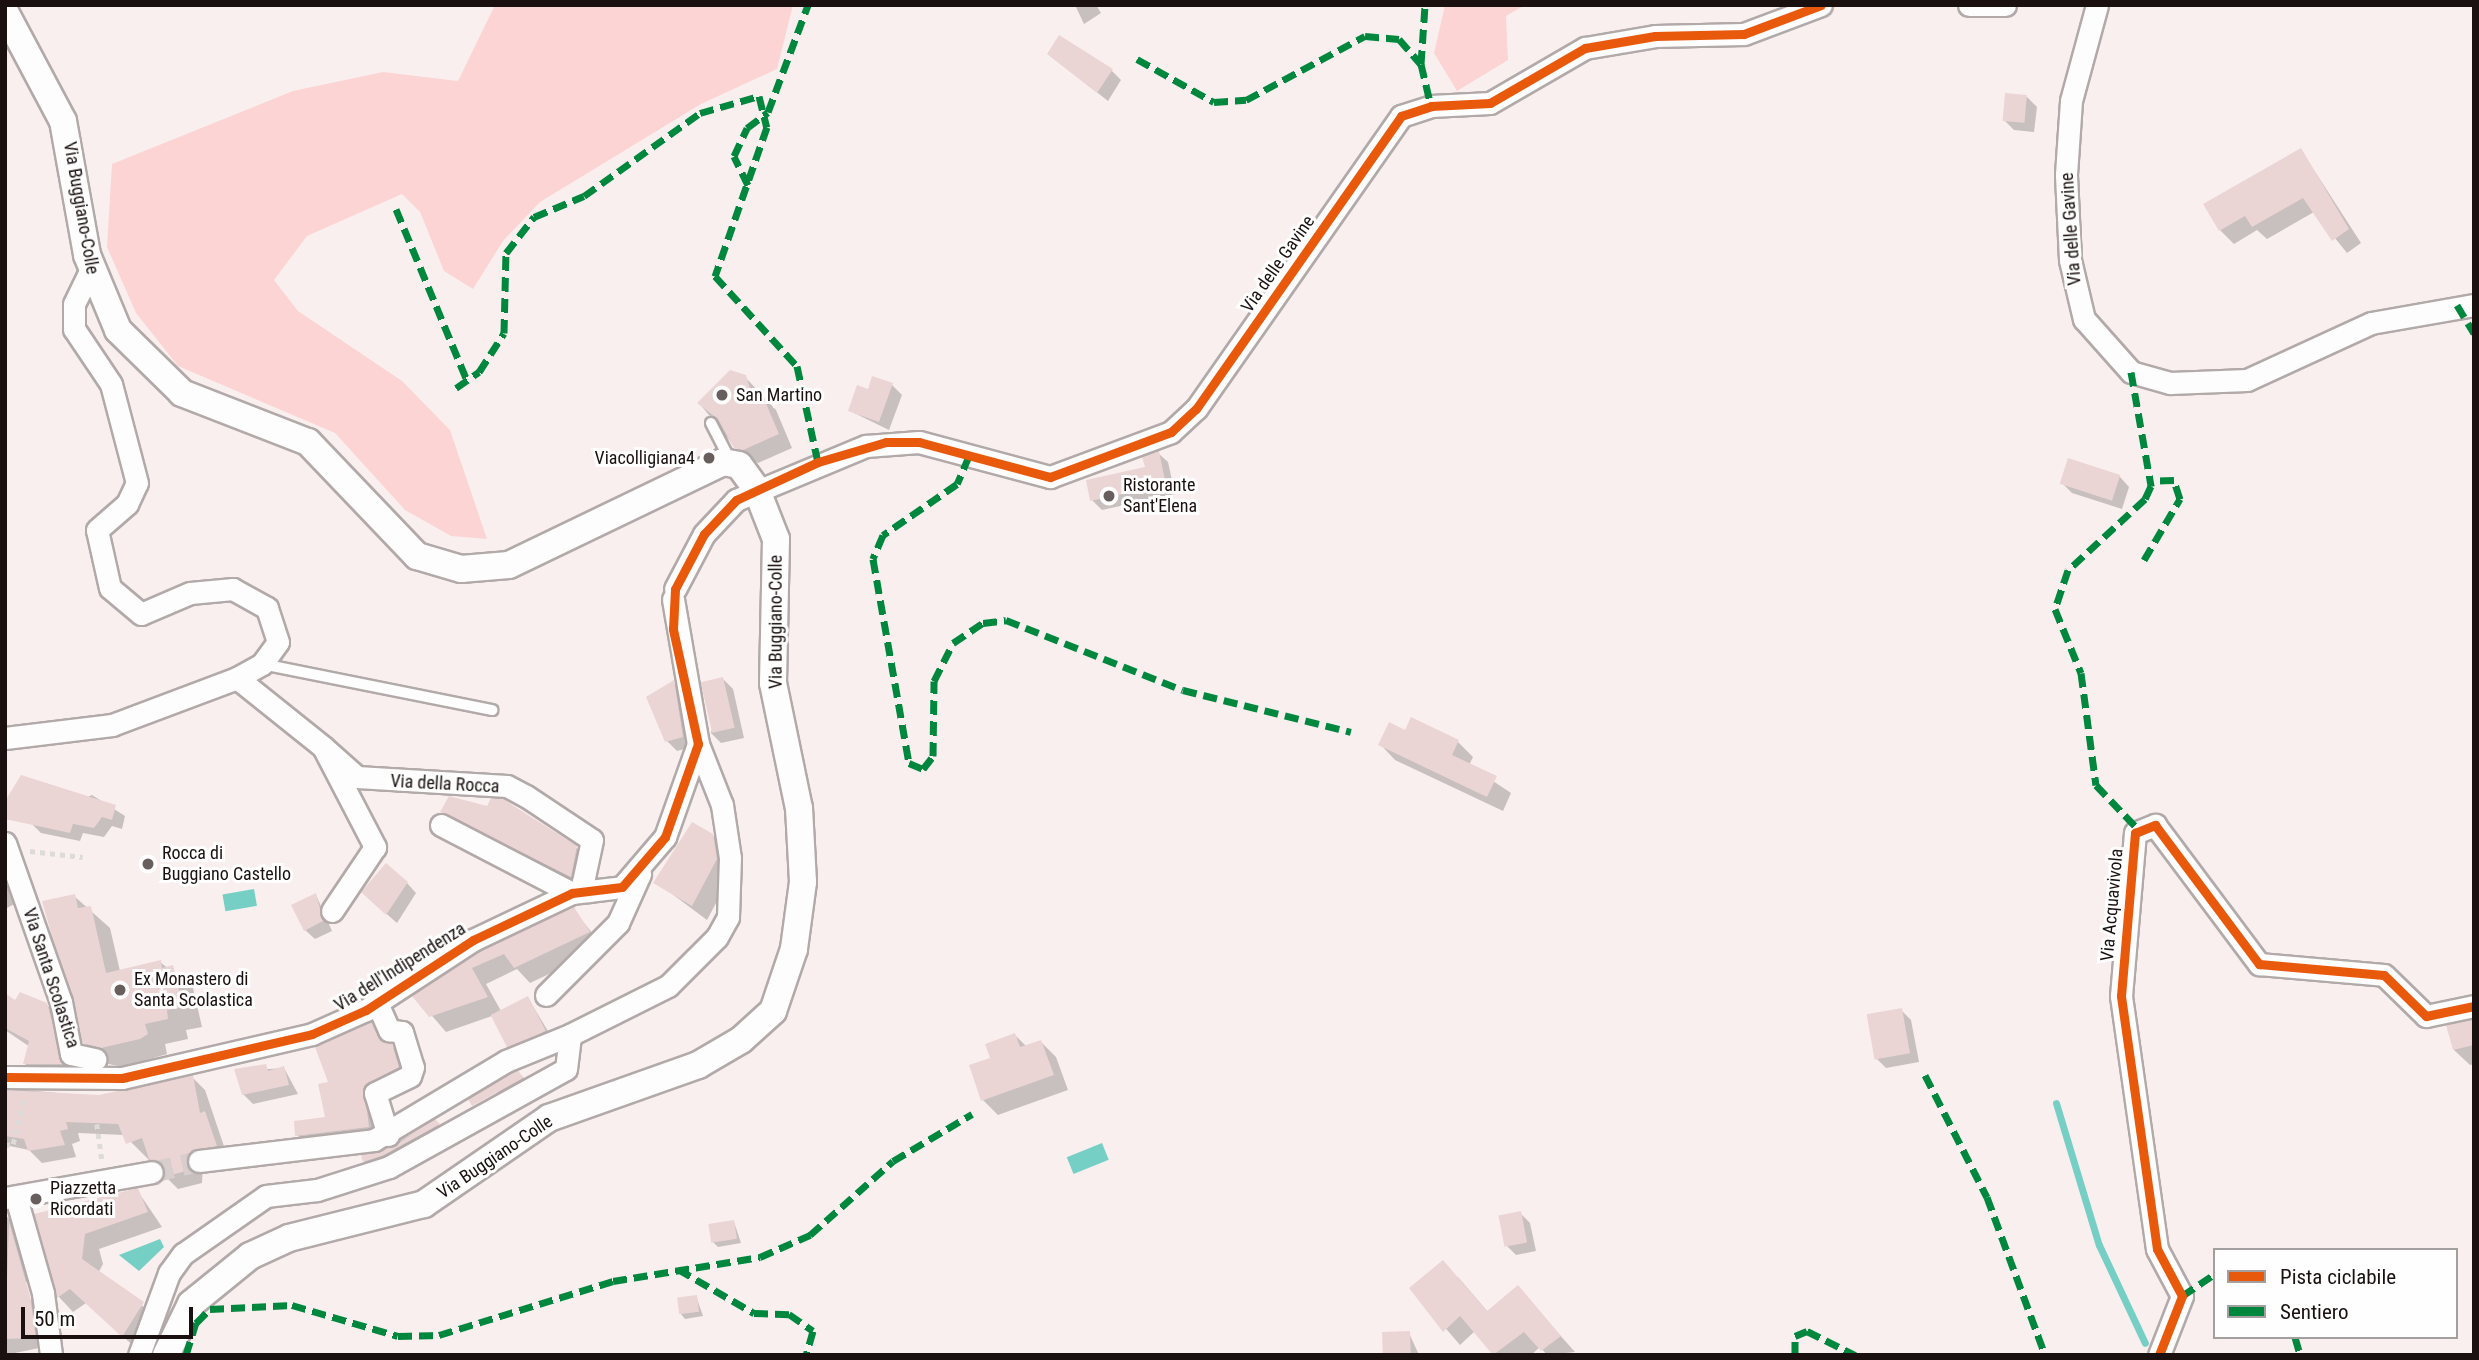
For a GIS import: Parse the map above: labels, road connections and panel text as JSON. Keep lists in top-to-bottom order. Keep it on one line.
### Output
{"streets":{"street":["Via Buggiano-Colle","Via delle Gavine","Via della Rocca","Via Acquavivola","Via dell'Indipendenza","Via Santa Scolastica"]},"crossings":[["Via Buggiano-Colle","Via delle Gavine"],["Via Buggiano-Colle","Via dell'Indipendenza"],["Via delle Gavine","Via dell'Indipendenza"],["Via della Rocca","Via dell'Indipendenza"]],"places":["San Martino","Viacolligiana4","Ristorante Sant'Elena","Rocca di Buggiano Castello","Ex Monastero di Santa Scolastica","Piazzetta Ricordati"],"legend":["Pista ciclabile","Sentiero"],"scale_bar":"50 m"}
